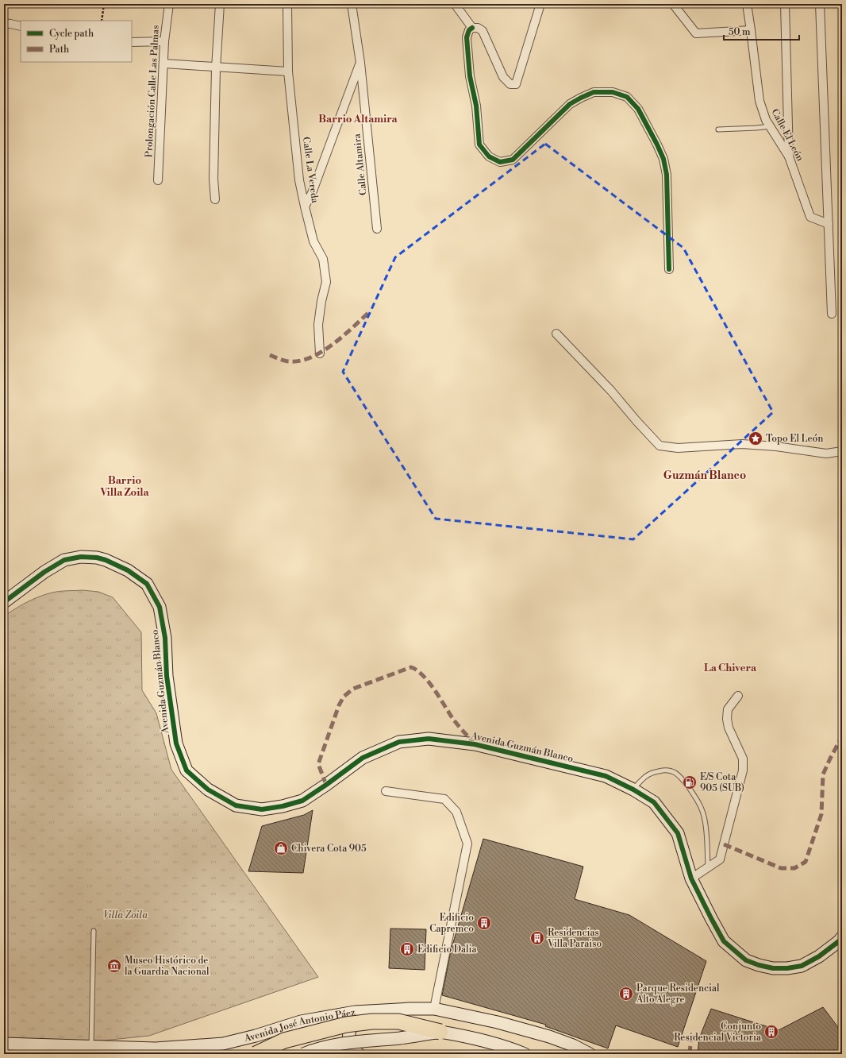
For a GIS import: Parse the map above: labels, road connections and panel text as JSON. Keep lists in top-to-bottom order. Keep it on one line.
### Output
{"streets":{"street":["Prolongación Calle Las Palmas","Calle El León","Calle Altamira","Calle La Vereda","Avenida Guzmán Blanco","Avenida José Antonio Páez"]},"districts":["Barrio Altamira","Guzmán Blanco","Barrio Villa Zoila","La Chivera"],"parks":["Villa Zoila"],"places":{"place":["Topo El León"],"fuel station":["E/S Cota 905 (SUB)"],"shop":["Chivera Cota 905"],"building":["Edificio Capremco","Residencias Villa Paraiso","Edificio Dalia","Parque Residencial Alto Alegre","Conjunto Residencial Victoria"],"museum":["Museo Histórico de la Guardia Nacional"]},"legend":["Cycle path","Path"],"scale_bar":"50 m"}
